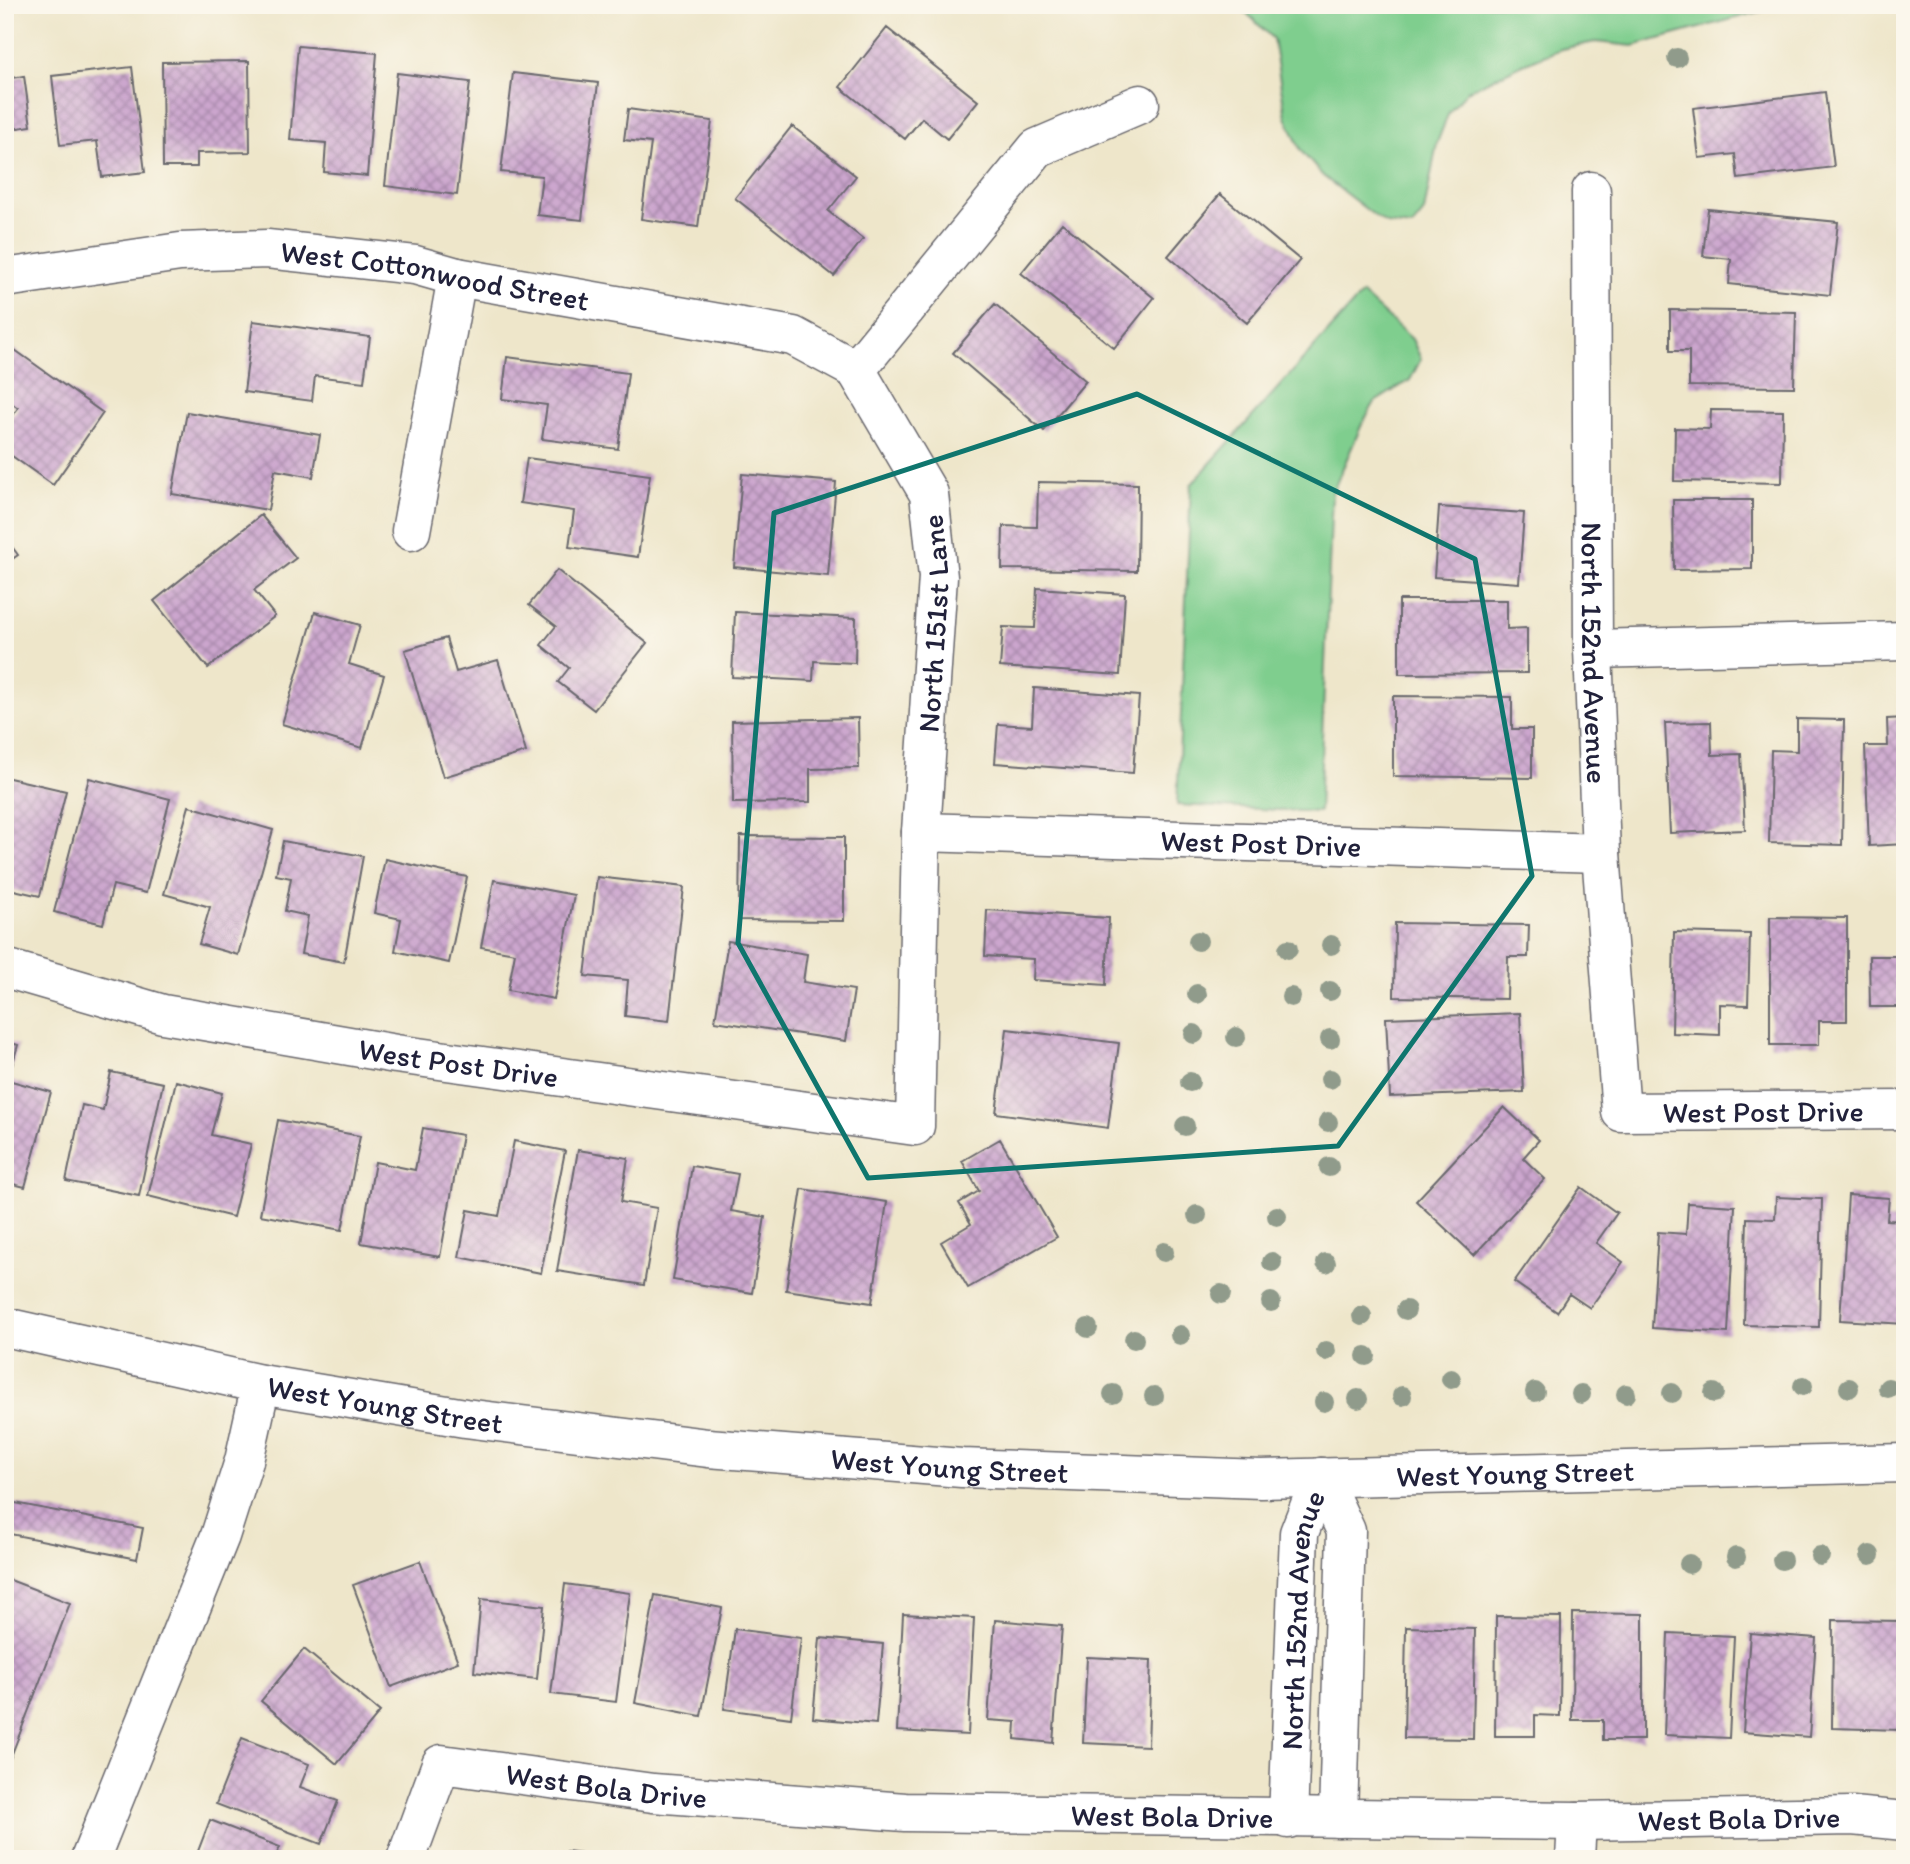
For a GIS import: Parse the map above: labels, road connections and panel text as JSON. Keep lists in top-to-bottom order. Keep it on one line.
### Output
{"streets":{"street":["West Cottonwood Street","North 151st Lane","North 152nd Avenue","West Post Drive","West Young Street","West Bola Drive"]},"crossings":[["West Cottonwood Street","North 151st Lane"],["North 151st Lane","West Post Drive"],["North 152nd Avenue","West Post Drive"],["North 152nd Avenue","West Young Street"],["North 152nd Avenue","West Bola Drive"]]}
